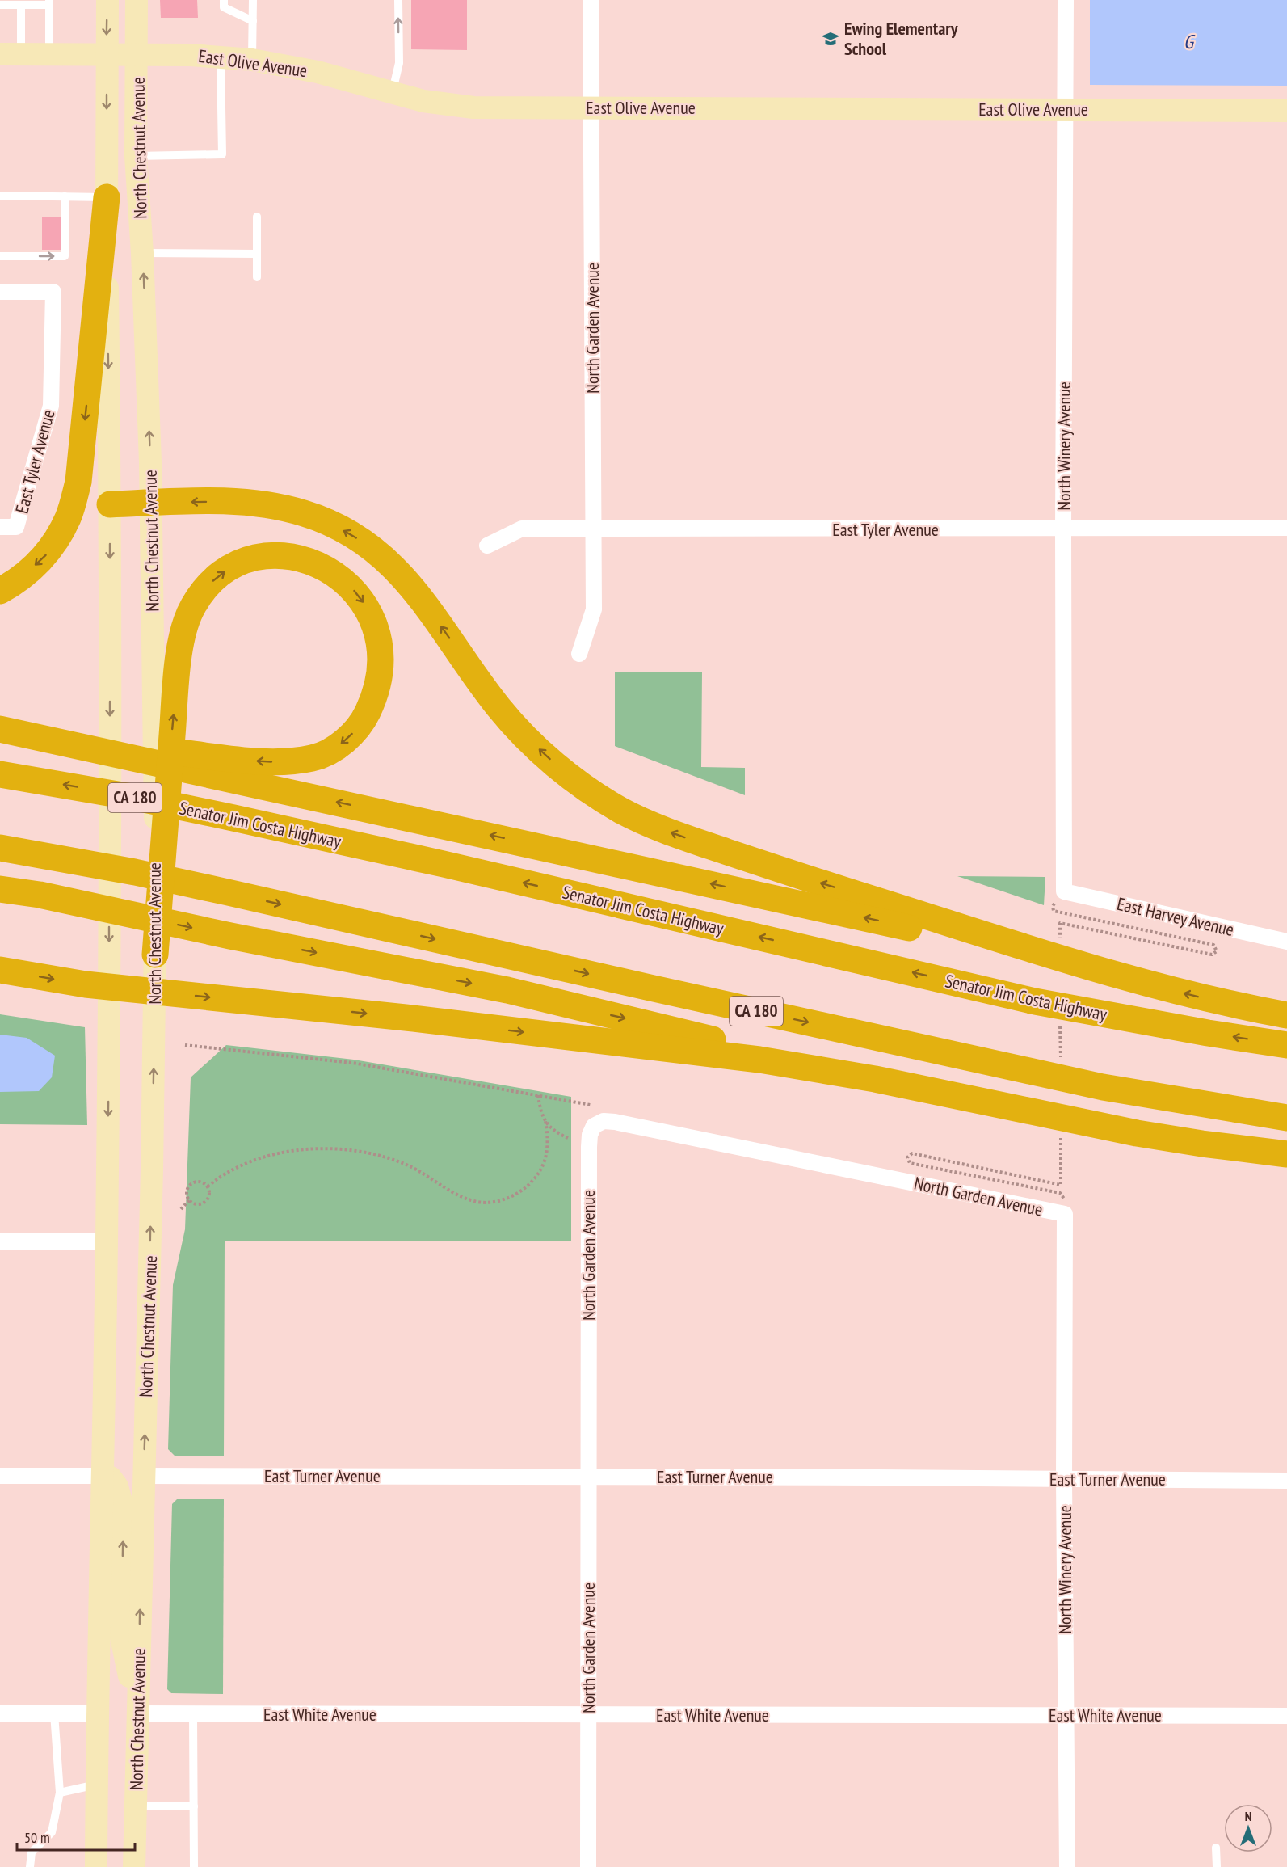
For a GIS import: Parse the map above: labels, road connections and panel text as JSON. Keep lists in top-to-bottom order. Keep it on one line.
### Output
{"streets":{"highway":["CA 180","Senator Jim Costa Highway"],"main road":["East Olive Avenue","North Chestnut Avenue"],"street":["North Garden Avenue","North Winery Avenue","East Tyler Avenue","East Harvey Avenue","East Turner Avenue","East White Avenue"]},"crossings":[["East Olive Avenue","North Chestnut Avenue"],["East Olive Avenue","North Garden Avenue"],["East Olive Avenue","North Winery Avenue"],["North Chestnut Avenue","East Turner Avenue"],["North Chestnut Avenue","East White Avenue"],["North Garden Avenue","North Winery Avenue"],["North Garden Avenue","East Tyler Avenue"],["North Garden Avenue","East Turner Avenue"],["North Garden Avenue","East White Avenue"],["North Winery Avenue","East Tyler Avenue"],["North Winery Avenue","East Harvey Avenue"],["North Winery Avenue","East Turner Avenue"],["North Winery Avenue","East White Avenue"]],"water":["G"],"places":{"school or university":["Ewing Elementary School"]},"scale_bar":"50 m","north":"top"}
